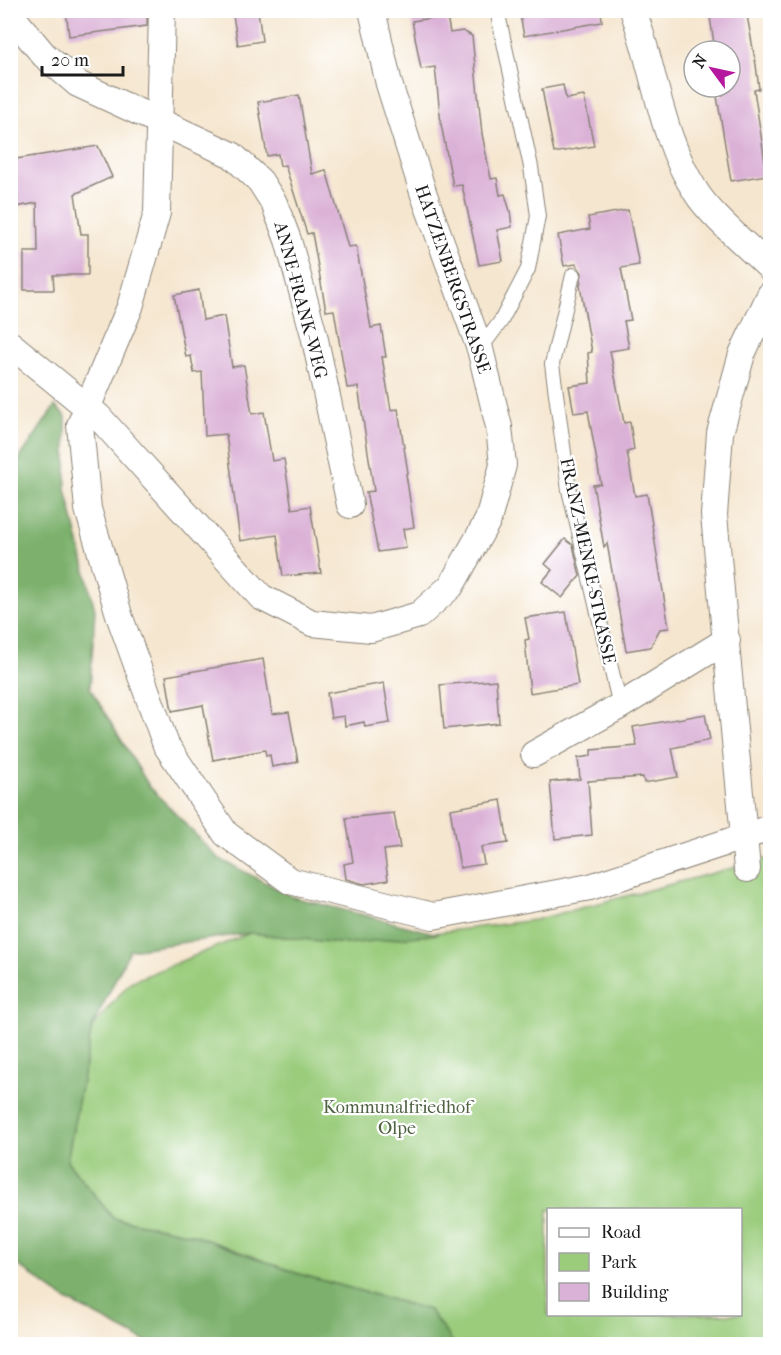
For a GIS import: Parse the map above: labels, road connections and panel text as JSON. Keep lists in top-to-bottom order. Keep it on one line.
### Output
{"streets":{"street":["HATZENBERGSTRASSE","ANNE-FRANK-WEG"],"lane":["FRANZ-MENKE-STRASSE"]},"parks":["Kommunalfriedhof Olpe"],"legend":["Road","Park","Building"],"scale_bar":"20 m","north":"top left"}
